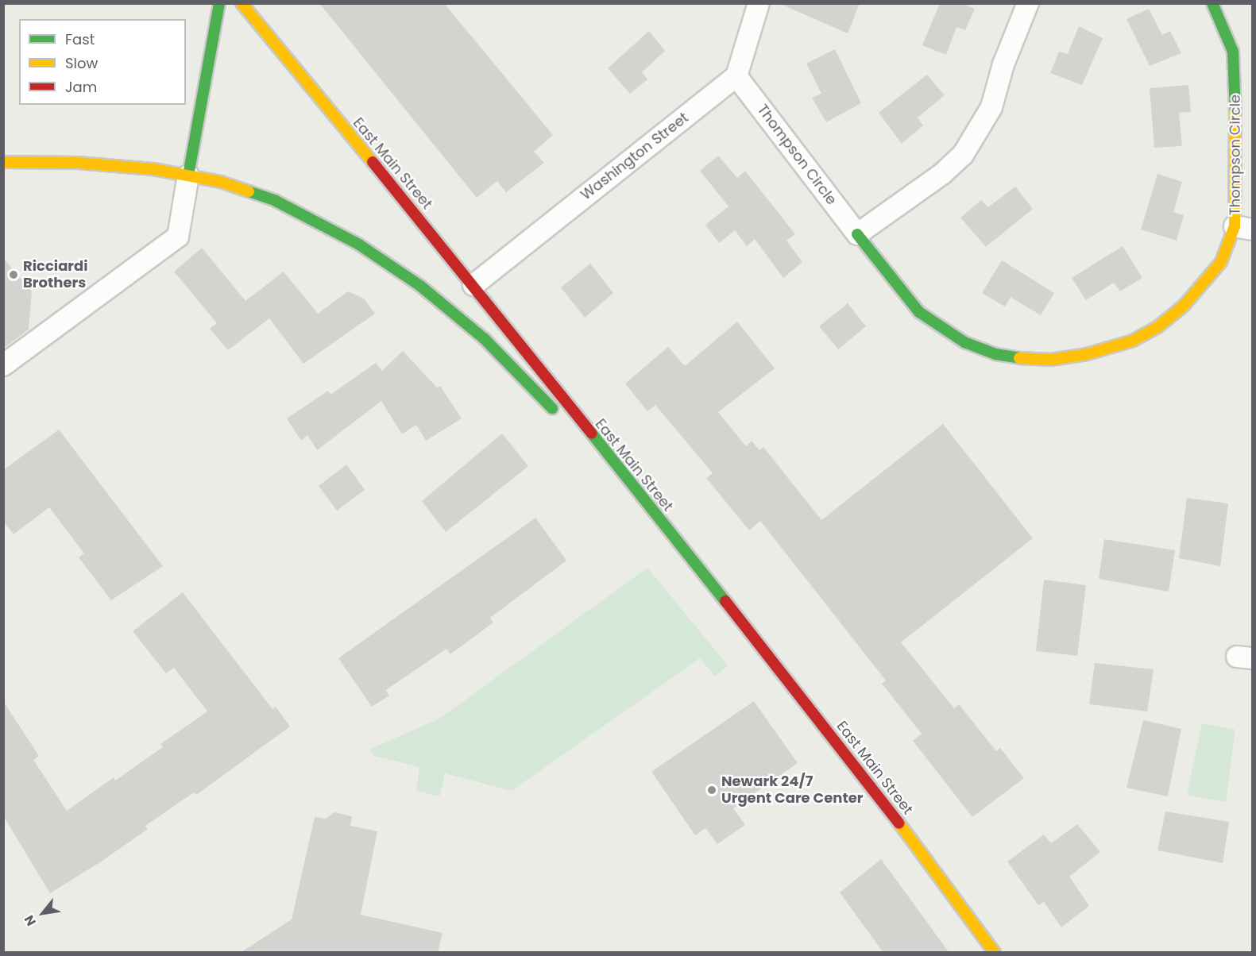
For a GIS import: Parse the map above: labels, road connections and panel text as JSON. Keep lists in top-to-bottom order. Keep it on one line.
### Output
{"streets":{"main road":["Thompson Circle","East Main Street"],"street":["Washington Street"]},"crossings":[["Thompson Circle","Washington Street"],["Washington Street","East Main Street"]],"places":["Ricciardi Brothers","Newark 24/7 Urgent Care Center"],"legend":["Fast","Slow","Jam"],"north":"bottom left"}
